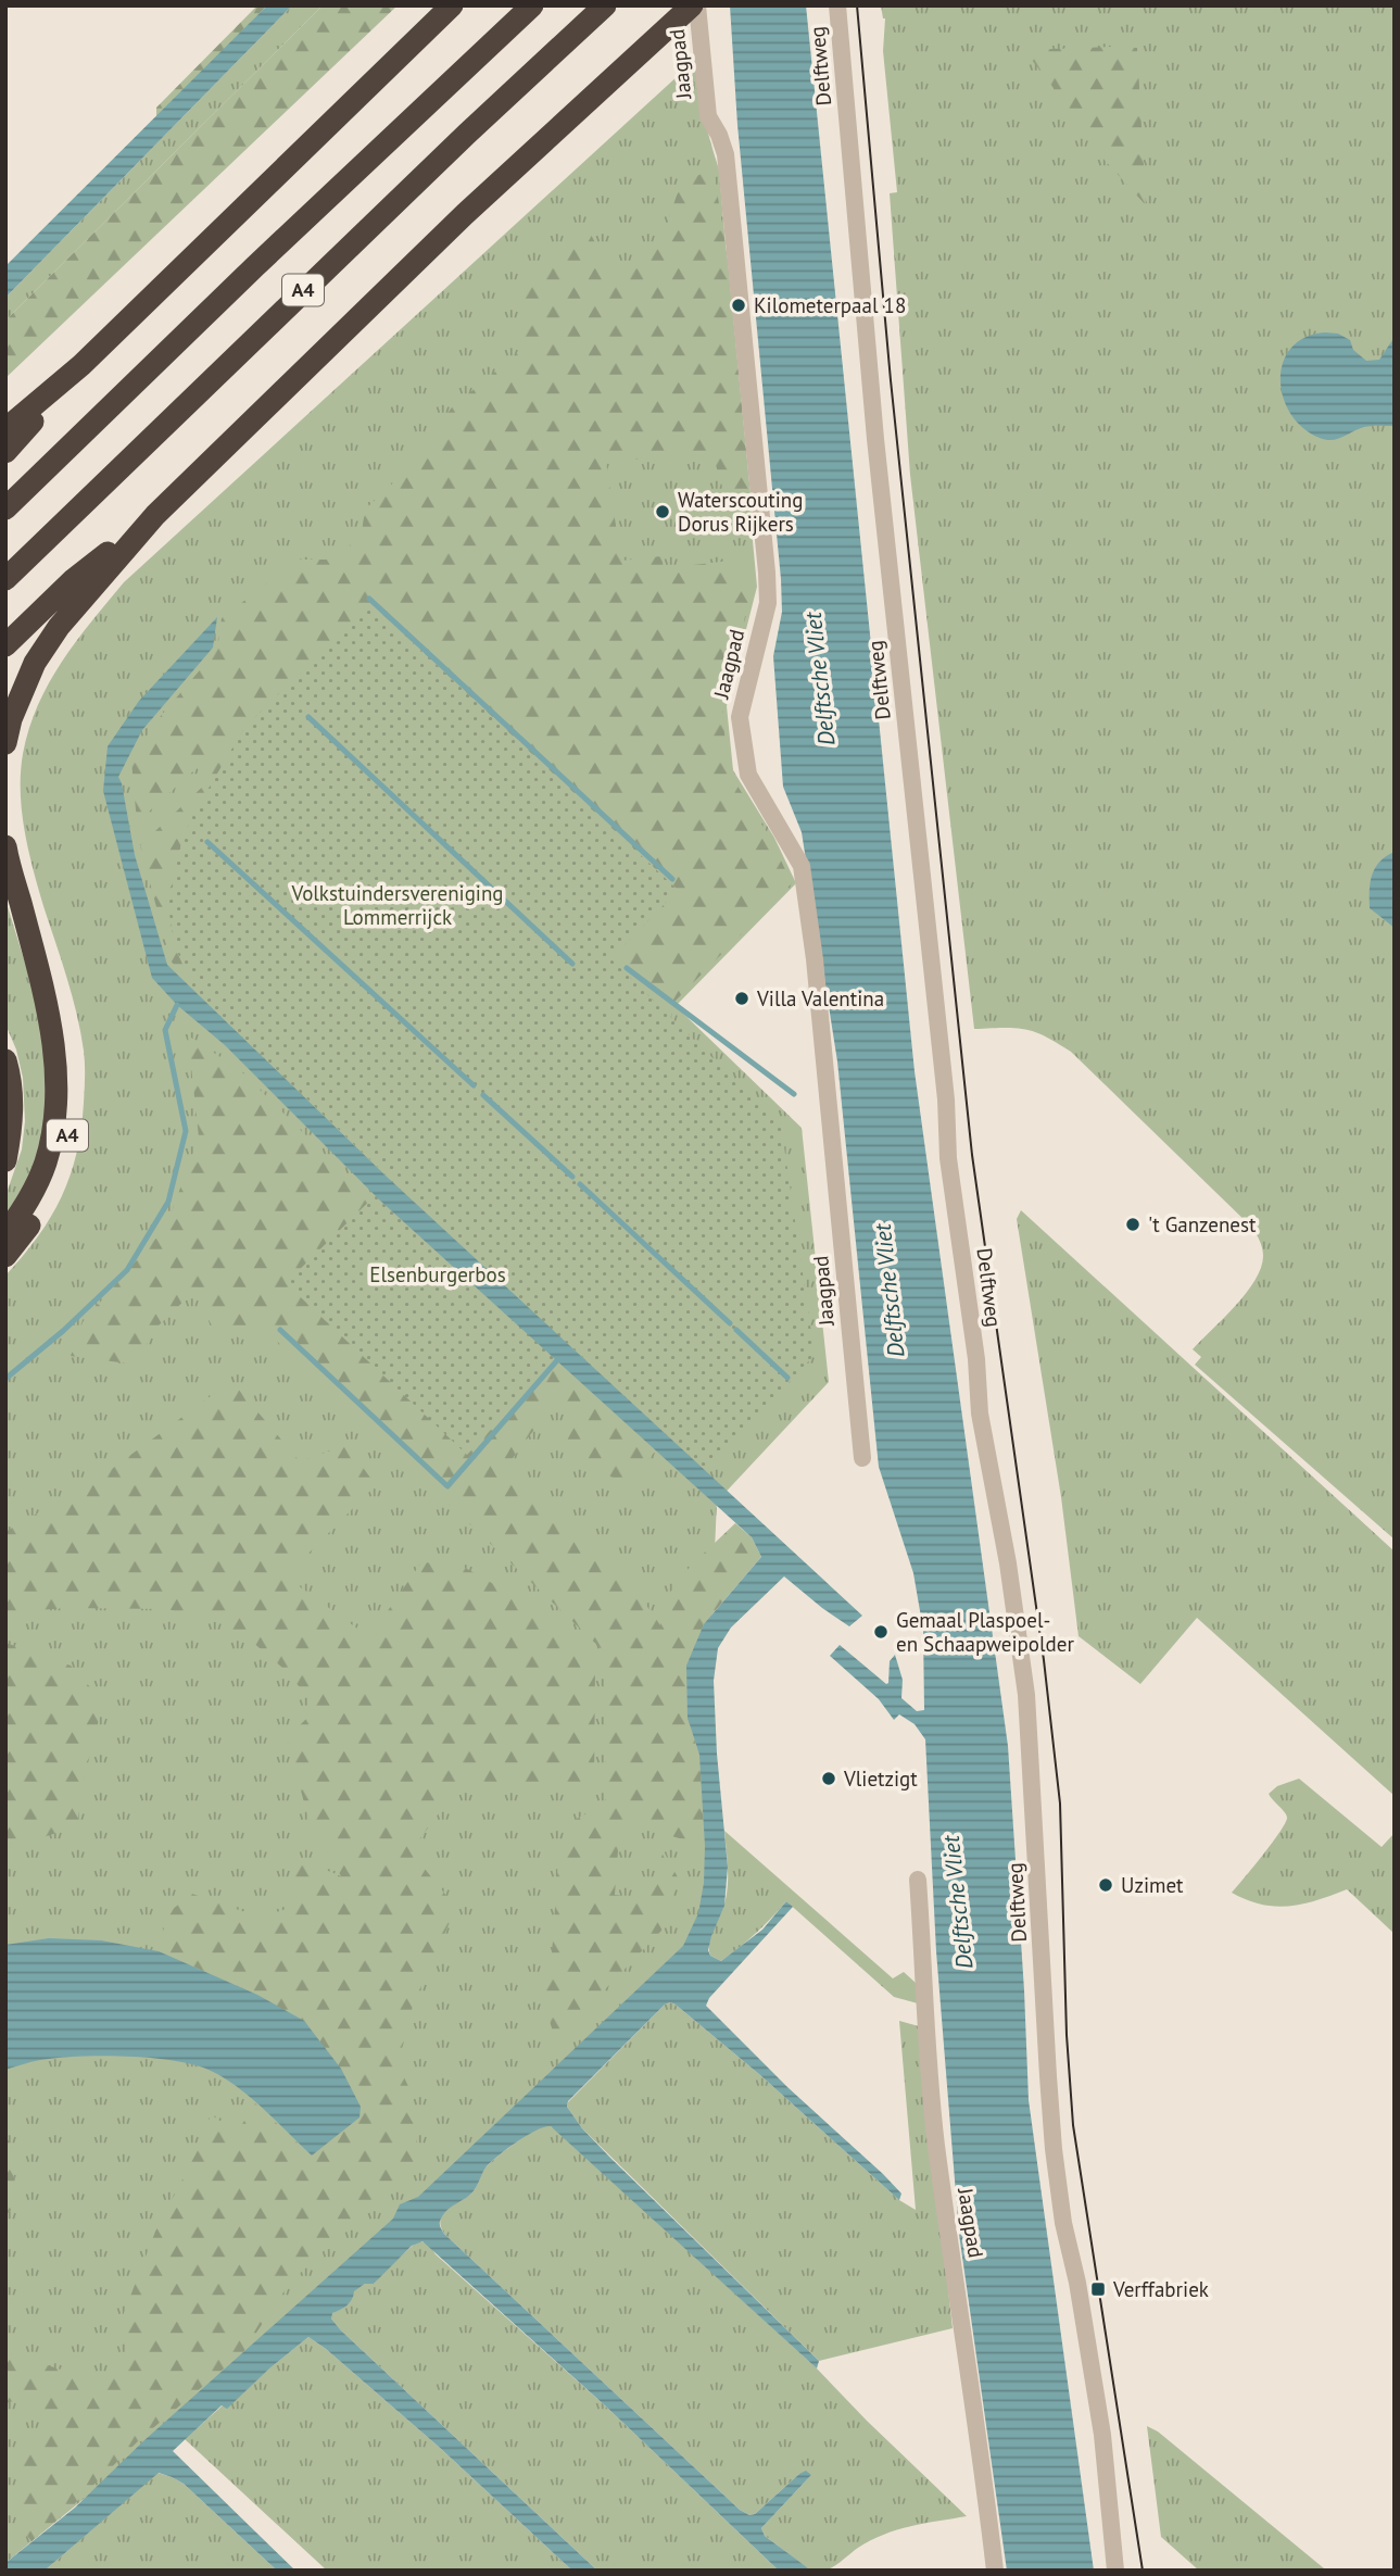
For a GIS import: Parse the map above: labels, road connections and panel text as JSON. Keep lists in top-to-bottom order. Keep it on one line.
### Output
{"streets":{"highway":["A4"],"street":["Jaagpad","Delftweg"]},"water":["Delftsche Vliet"],"parks":["Volkstuindersvereniging Lommerrijck","Elsenburgerbos"],"places":{"other":["Kilometerpaal 18","Waterscouting Dorus Rijkers","Villa Valentina","'t Ganzenest","Gemaal Plaspoel- en Schaapweipolder","Vlietzigt","Uzimet"],"transit":["Verffabriek"]}}
